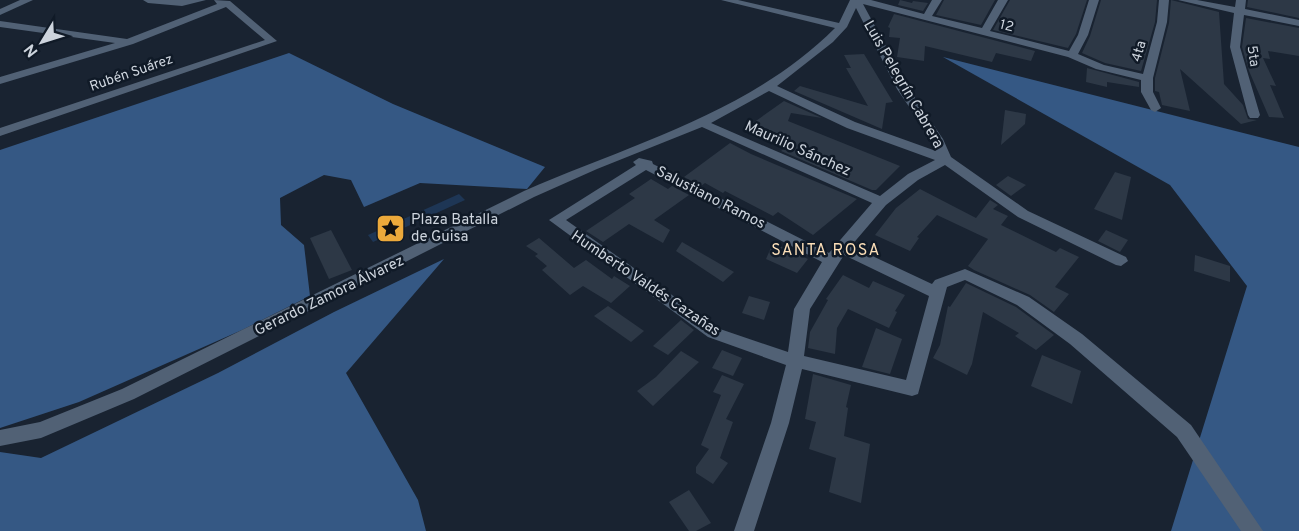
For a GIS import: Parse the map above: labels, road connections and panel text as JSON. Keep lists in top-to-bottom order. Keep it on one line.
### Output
{"streets":{"street":["12","4ta","5ta","Rubén Suárez","Luis Pelegrín Cabrera","Maurilio Sánchez","Salustiano Ramos","Humberto Valdés Cazañas","Gerardo Zamora Álvarez"]},"crossings":[["12","4ta"],["12","Luis Pelegrín Cabrera"],["12","Gerardo Zamora Álvarez"],["Luis Pelegrín Cabrera","Maurilio Sánchez"],["Luis Pelegrín Cabrera","Salustiano Ramos"],["Luis Pelegrín Cabrera","Humberto Valdés Cazañas"],["Luis Pelegrín Cabrera","Gerardo Zamora Álvarez"],["Maurilio Sánchez","Gerardo Zamora Álvarez"],["Salustiano Ramos","Humberto Valdés Cazañas"],["Salustiano Ramos","Gerardo Zamora Álvarez"]],"districts":["SANTA ROSA"],"places":{"place":["Plaza Batalla de Guisa"]},"north":"bottom left"}
